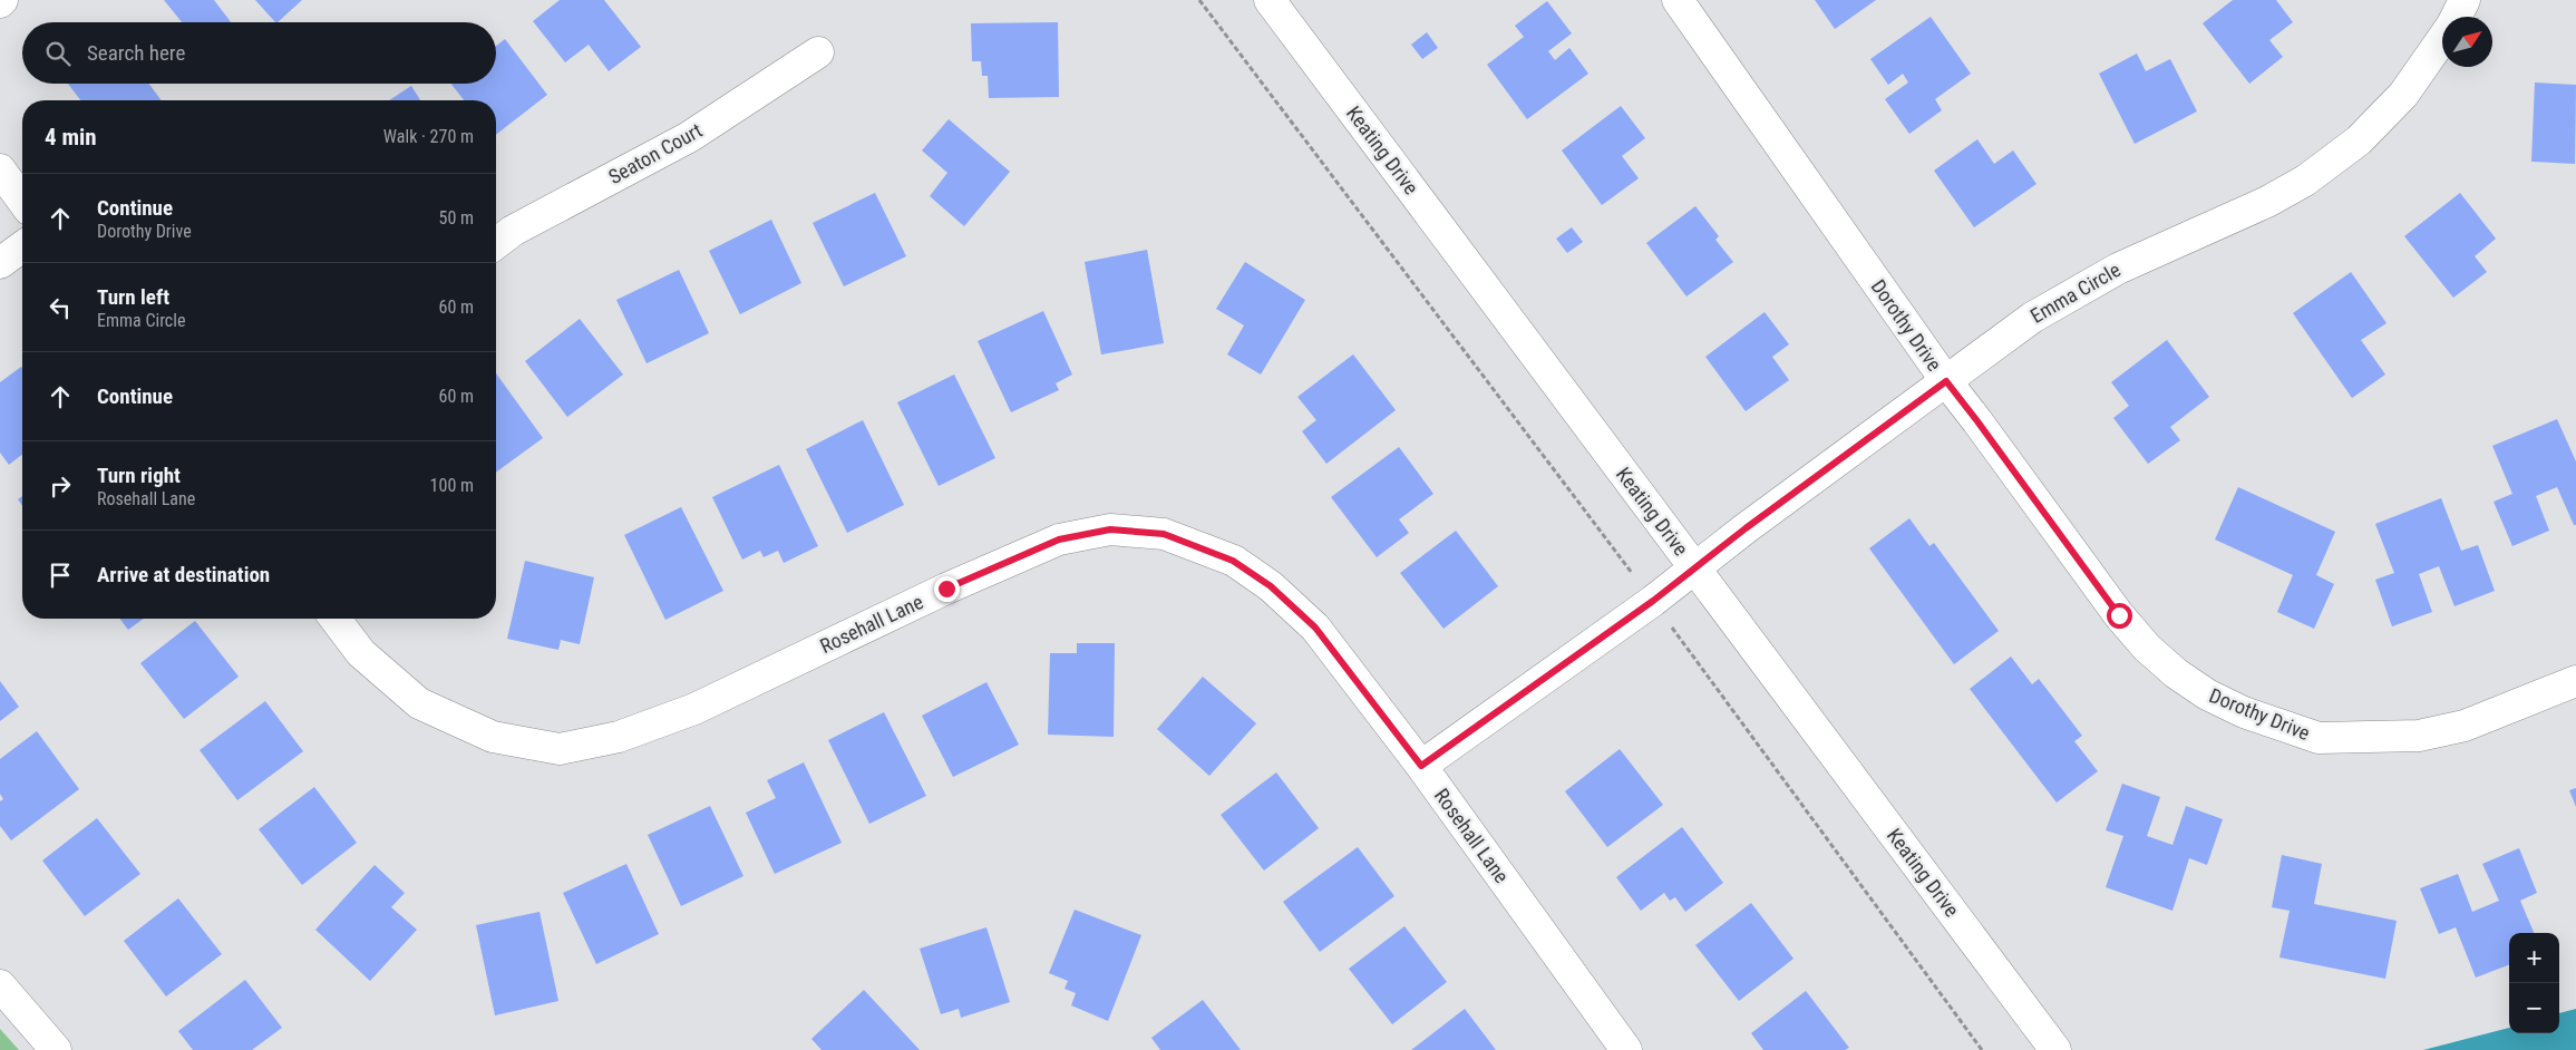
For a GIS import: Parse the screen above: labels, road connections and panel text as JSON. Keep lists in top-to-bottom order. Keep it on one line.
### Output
{"streets":{"street":["Keating Drive","Seaton Court","Emma Circle","Dorothy Drive","Rosehall Lane"]},"crossings":[["Keating Drive","Emma Circle"],["Emma Circle","Dorothy Drive"],["Emma Circle","Rosehall Lane"]],"north":"top right","page":{"search":"Search here","heading":["4 min","Walk · 270 m"],"list":[["Continue","Dorothy Drive","50 m"],["Turn left","Emma Circle","60 m"],["Continue","60 m"],["Turn right","Rosehall Lane","100 m"],"Arrive at destination"],"map_buttons":["+","−"]}}
